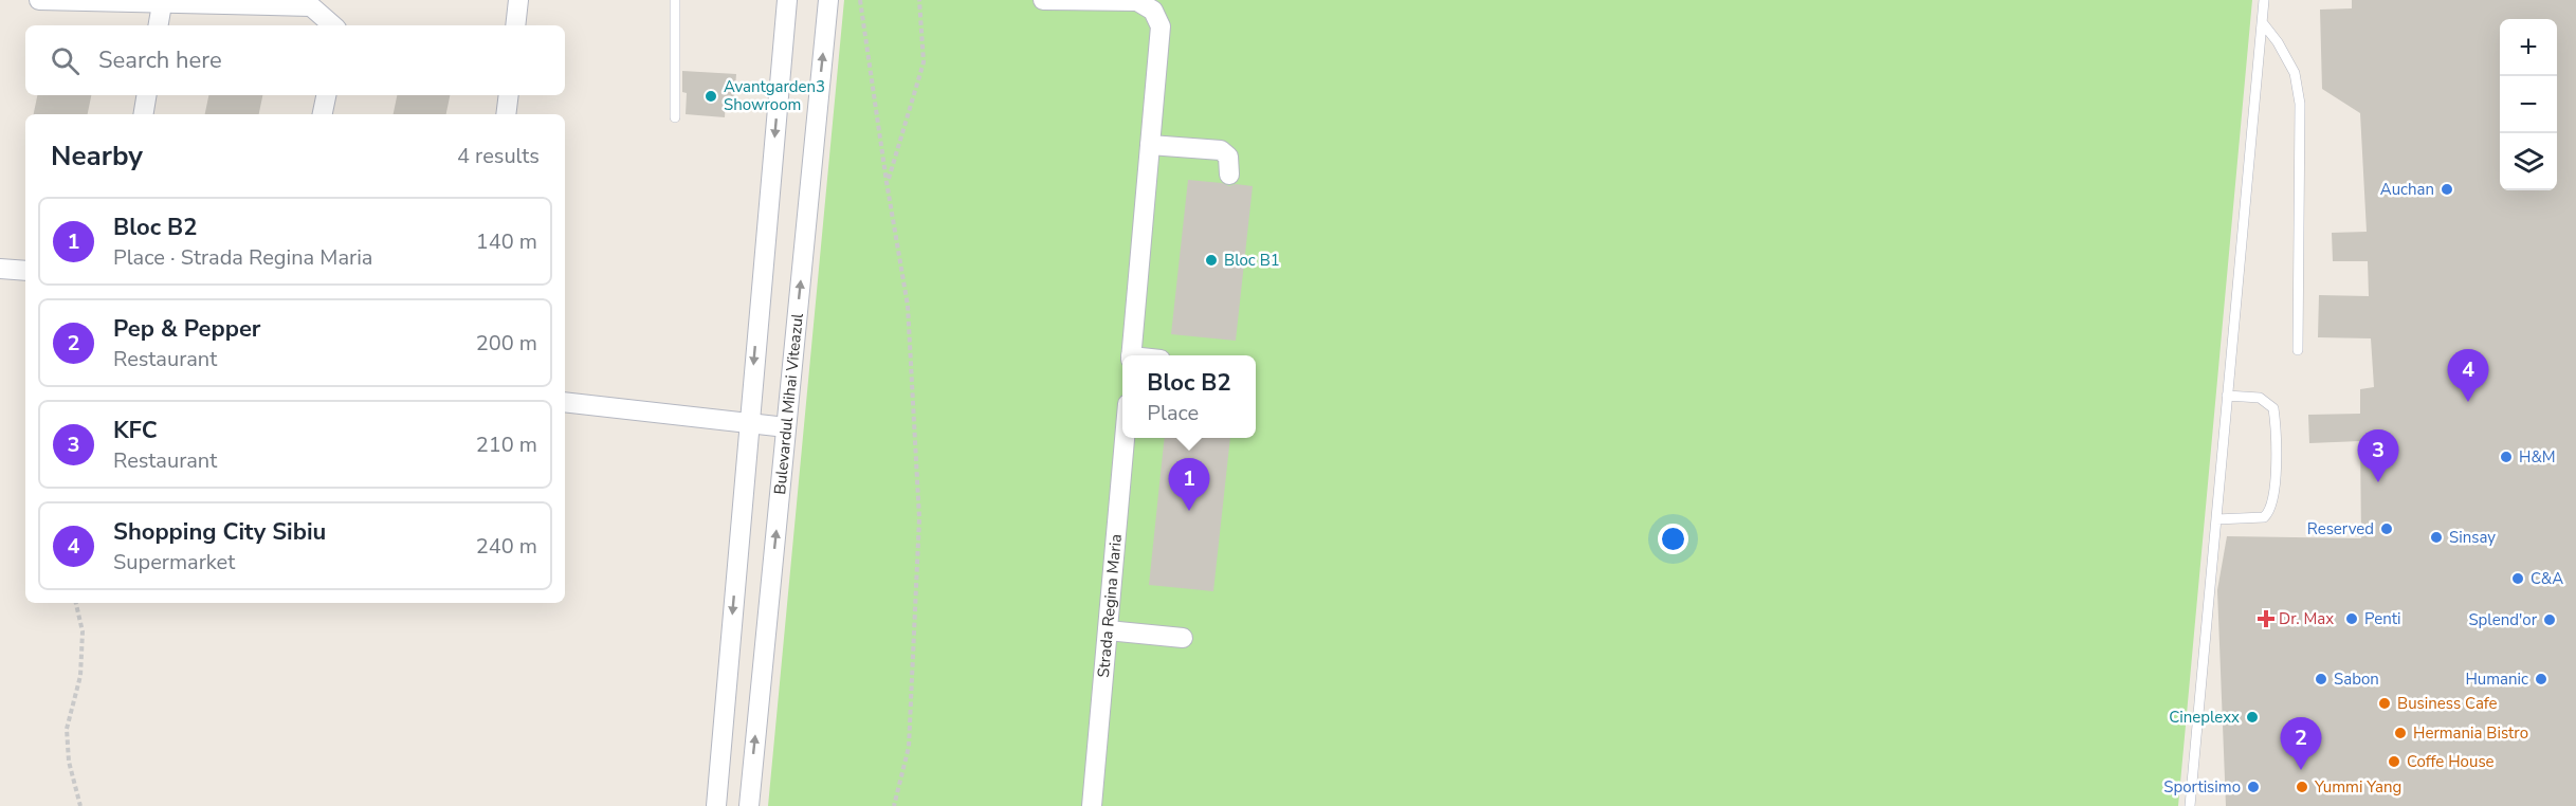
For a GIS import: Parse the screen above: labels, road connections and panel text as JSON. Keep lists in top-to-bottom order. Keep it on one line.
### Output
{"streets":{"street":["Bulevardul Mihai Viteazul","Strada Regina Maria"]},"places":{"other":["Avantgarden3 Showroom","Auchan","Bloc B1","H&M","Reserved","Sinsay","C&A","Penti","Splend'or","Sabon","Humanic","Business Cafe","Cineplexx","Hermania Bistro","Coffe House","Sportisimo","Yummi Yang"],"health":["Dr. Max"]},"page":{"map_buttons":["+","−"],"search":"Search here","heading":["Nearby","4 results"],"list":[{"mark":"1","name":"Bloc B2","note":"Place · Strada Regina Maria","value":"140 m"},{"mark":"2","name":"Pep & Pepper","note":"Restaurant","value":"200 m"},{"mark":"3","name":"KFC","note":"Restaurant","value":"210 m"},{"mark":"4","name":"Shopping City Sibiu","note":"Supermarket","value":"240 m"}],"pins":["4","3","1","2"],"popup":["Bloc B2","Place"]}}
